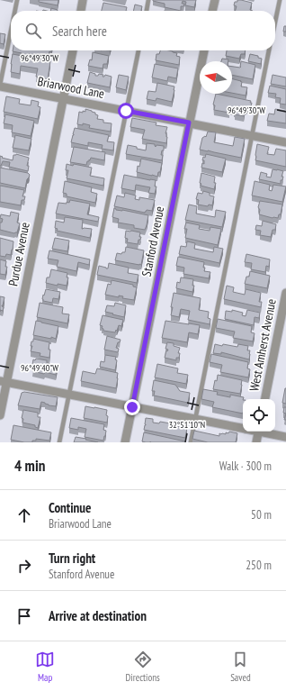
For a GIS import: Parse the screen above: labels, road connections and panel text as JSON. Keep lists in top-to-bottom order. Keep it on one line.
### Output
{"streets":{"street":["Briarwood Lane","Stanford Avenue","Purdue Avenue","West Amherst Avenue"]},"crossings":[["Briarwood Lane","Stanford Avenue"],["Briarwood Lane","Purdue Avenue"]],"north":"left","page":{"search":"Search here","heading":["4 min","Walk · 300 m"],"list":[["Continue","Briarwood Lane","50 m"],["Turn right","Stanford Avenue","250 m"],"Arrive at destination"],"nav":["Map","Directions","Saved"]},"coordinates":["96°49'30\"W","96°49'40\"W","32°51'10\"N"]}
